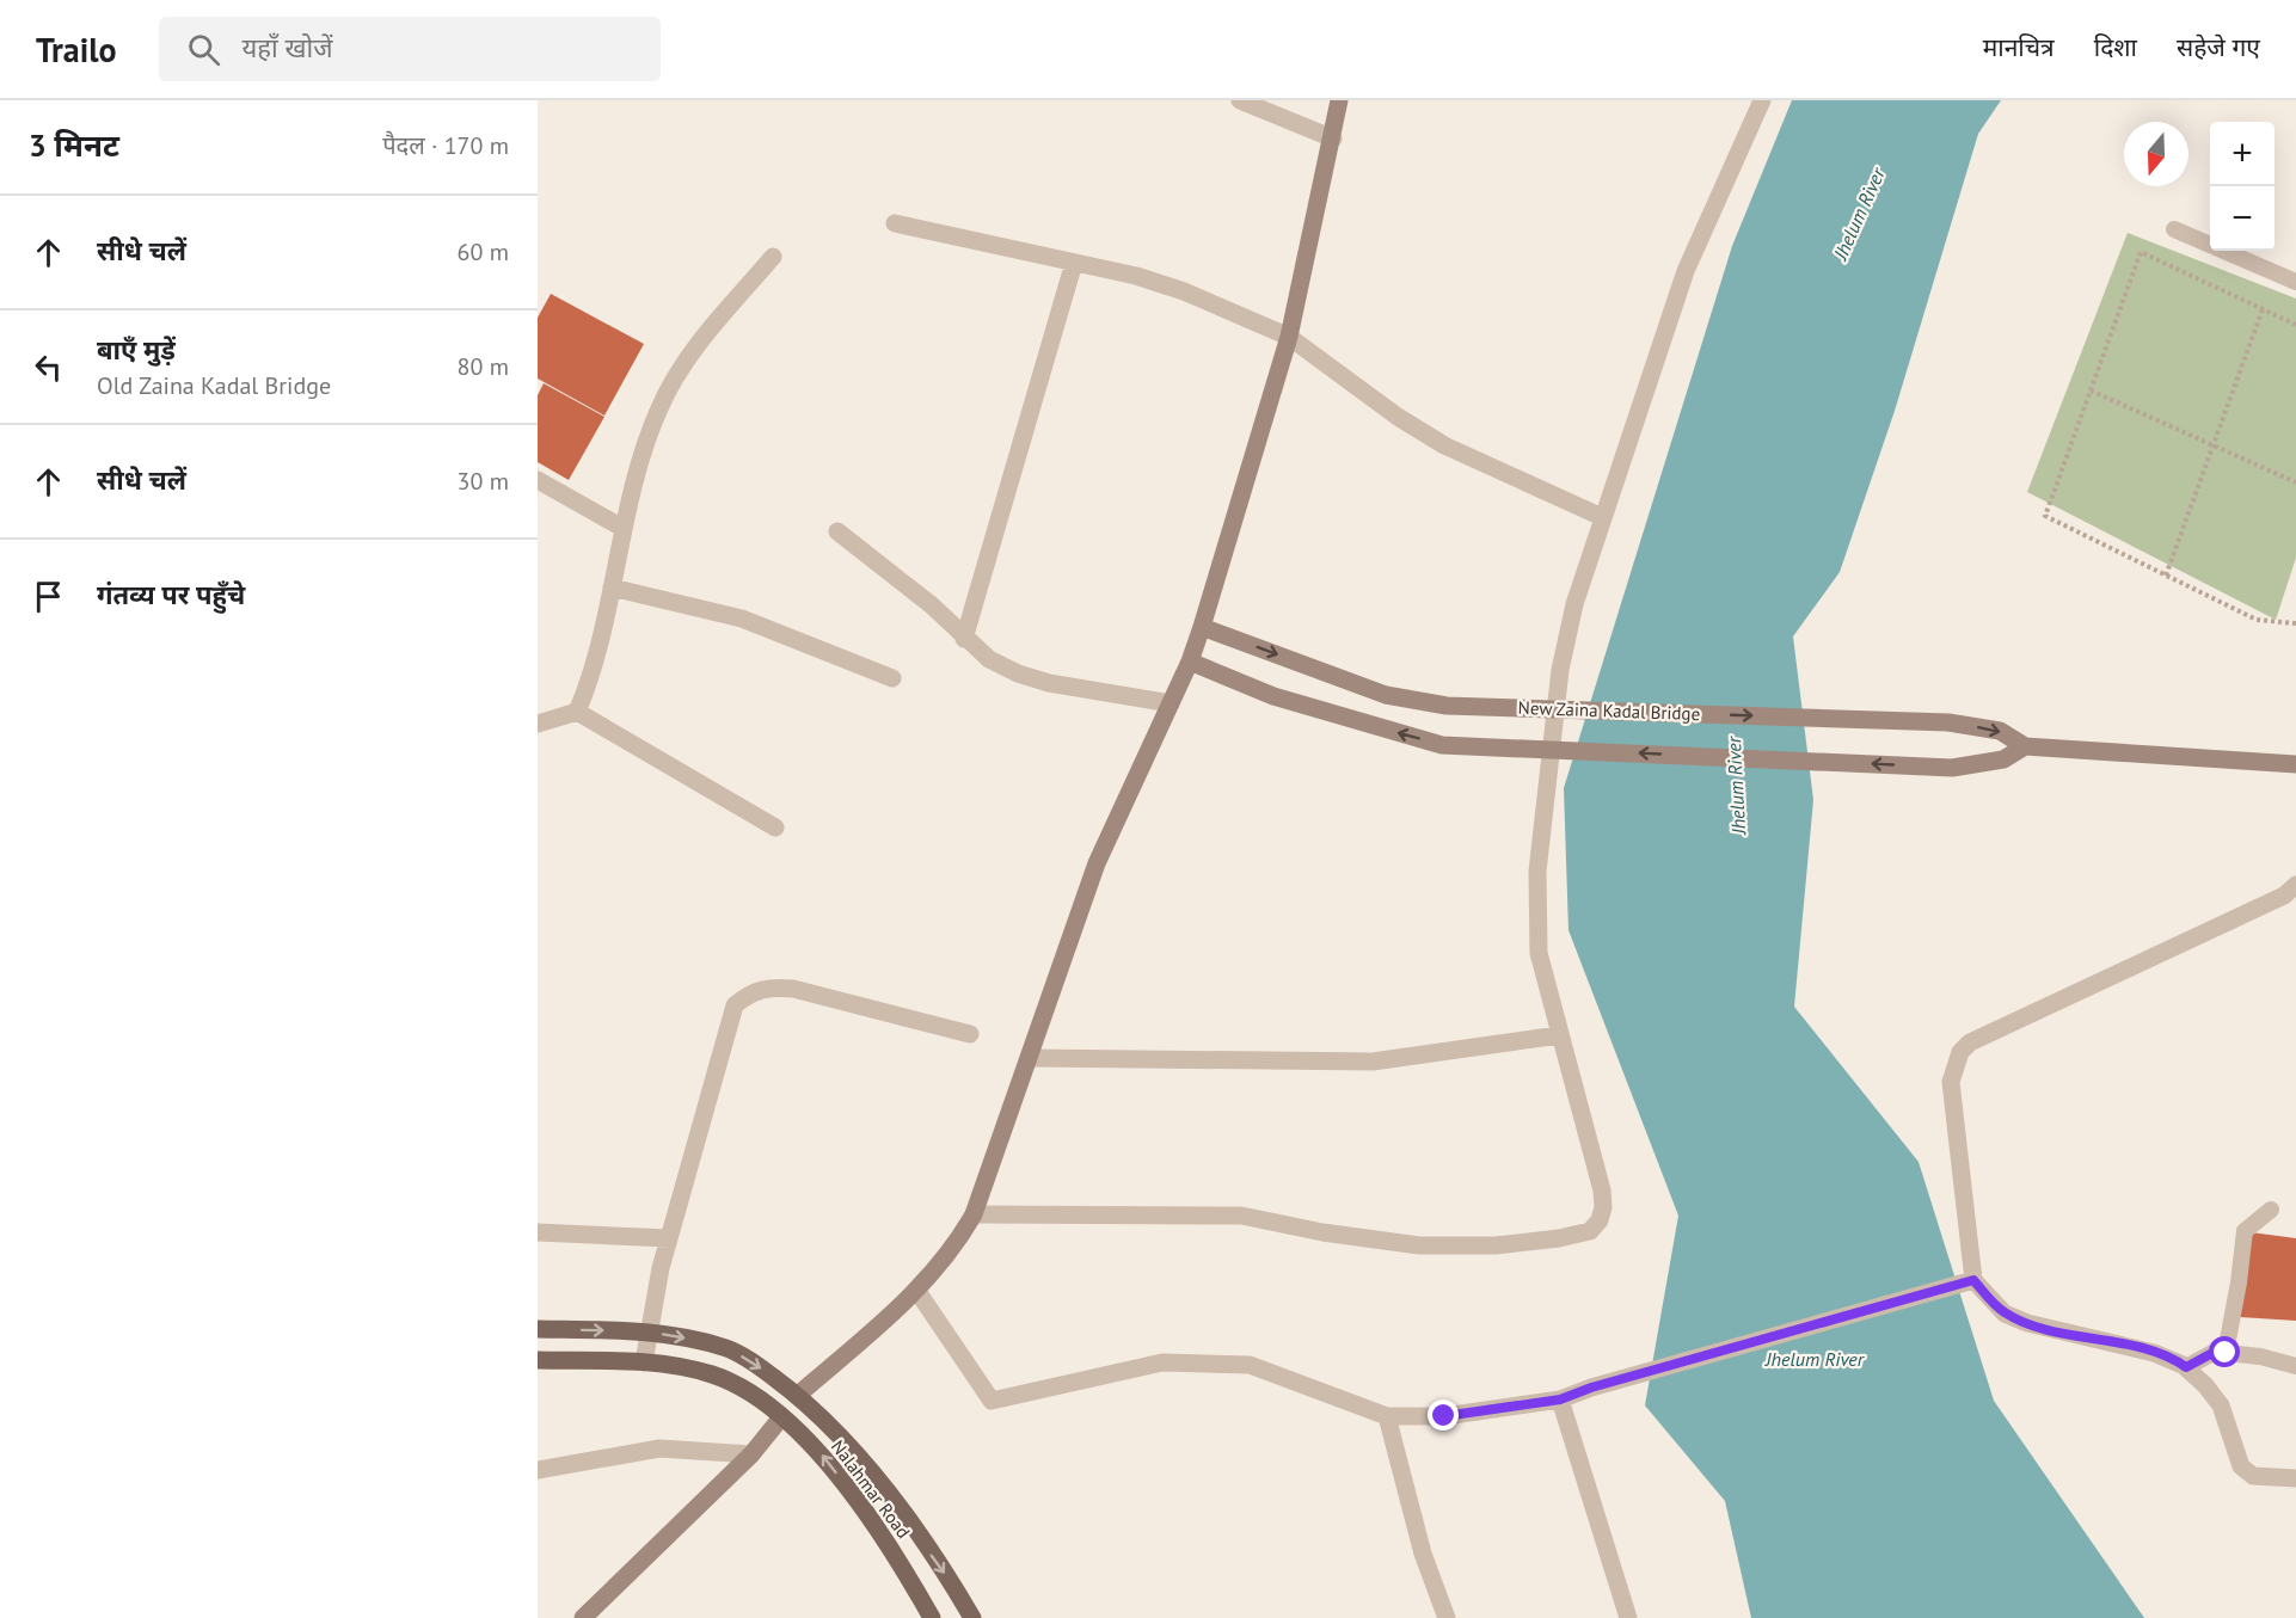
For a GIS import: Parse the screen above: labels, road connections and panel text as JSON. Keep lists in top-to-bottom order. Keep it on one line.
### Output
{"streets":{"main road":["Nalahmar Road"],"street":["New Zaina Kadal Bridge"]},"water":["Jhelum River"],"north":"bottom","page":{"header":"Trailo","search":"यहाँ खोजें","nav":["मानचित्र","दिशा","सहेजे गए"],"heading":["3 मिनट","पैदल · 170 m"],"map_buttons":["+","−"],"list":[["सीधे चलें","60 m"],["बाएँ मुड़ें","Old Zaina Kadal Bridge","80 m"],["सीधे चलें","30 m"],"गंतव्य पर पहुँचे"]}}
